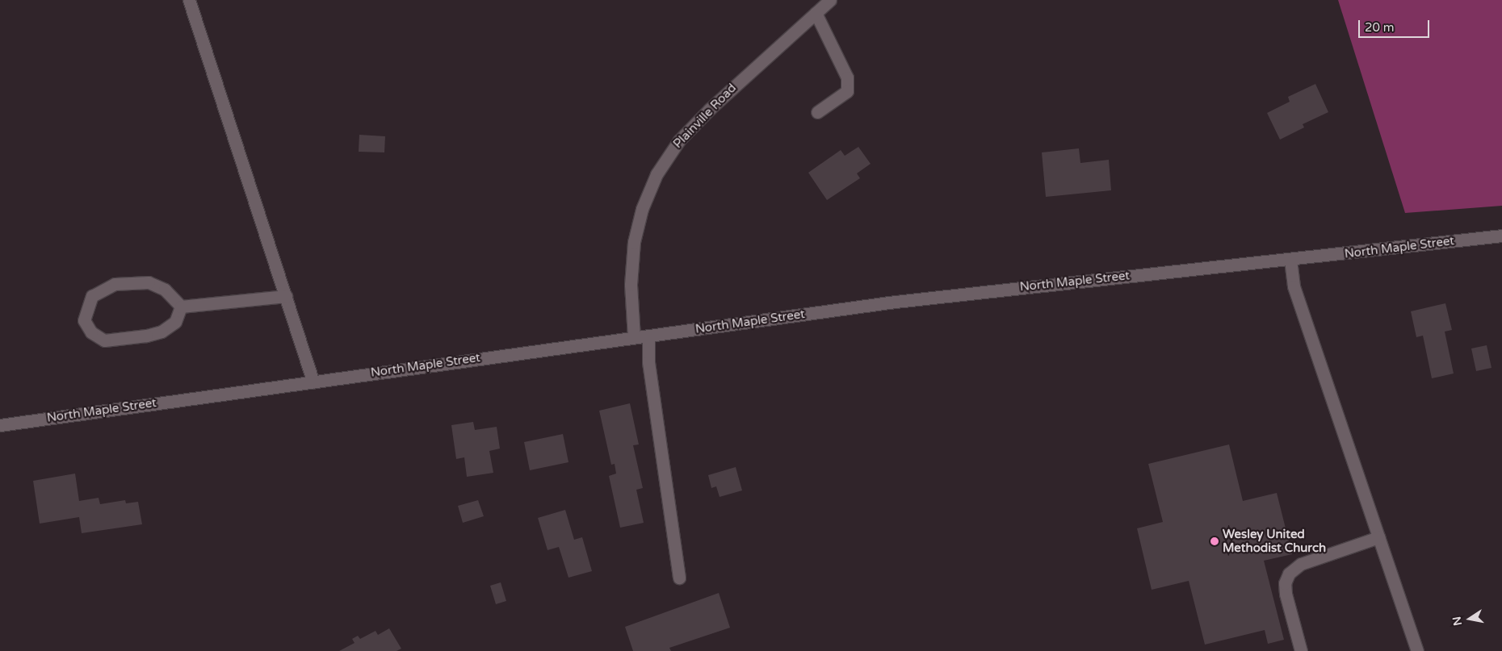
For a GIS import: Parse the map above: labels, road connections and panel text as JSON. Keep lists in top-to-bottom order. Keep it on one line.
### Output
{"streets":{"main road":["Plainville Road","North Maple Street"]},"crossings":[["Plainville Road","North Maple Street"]],"places":["Wesley United Methodist Church"],"scale_bar":"20 m","north":"left"}
